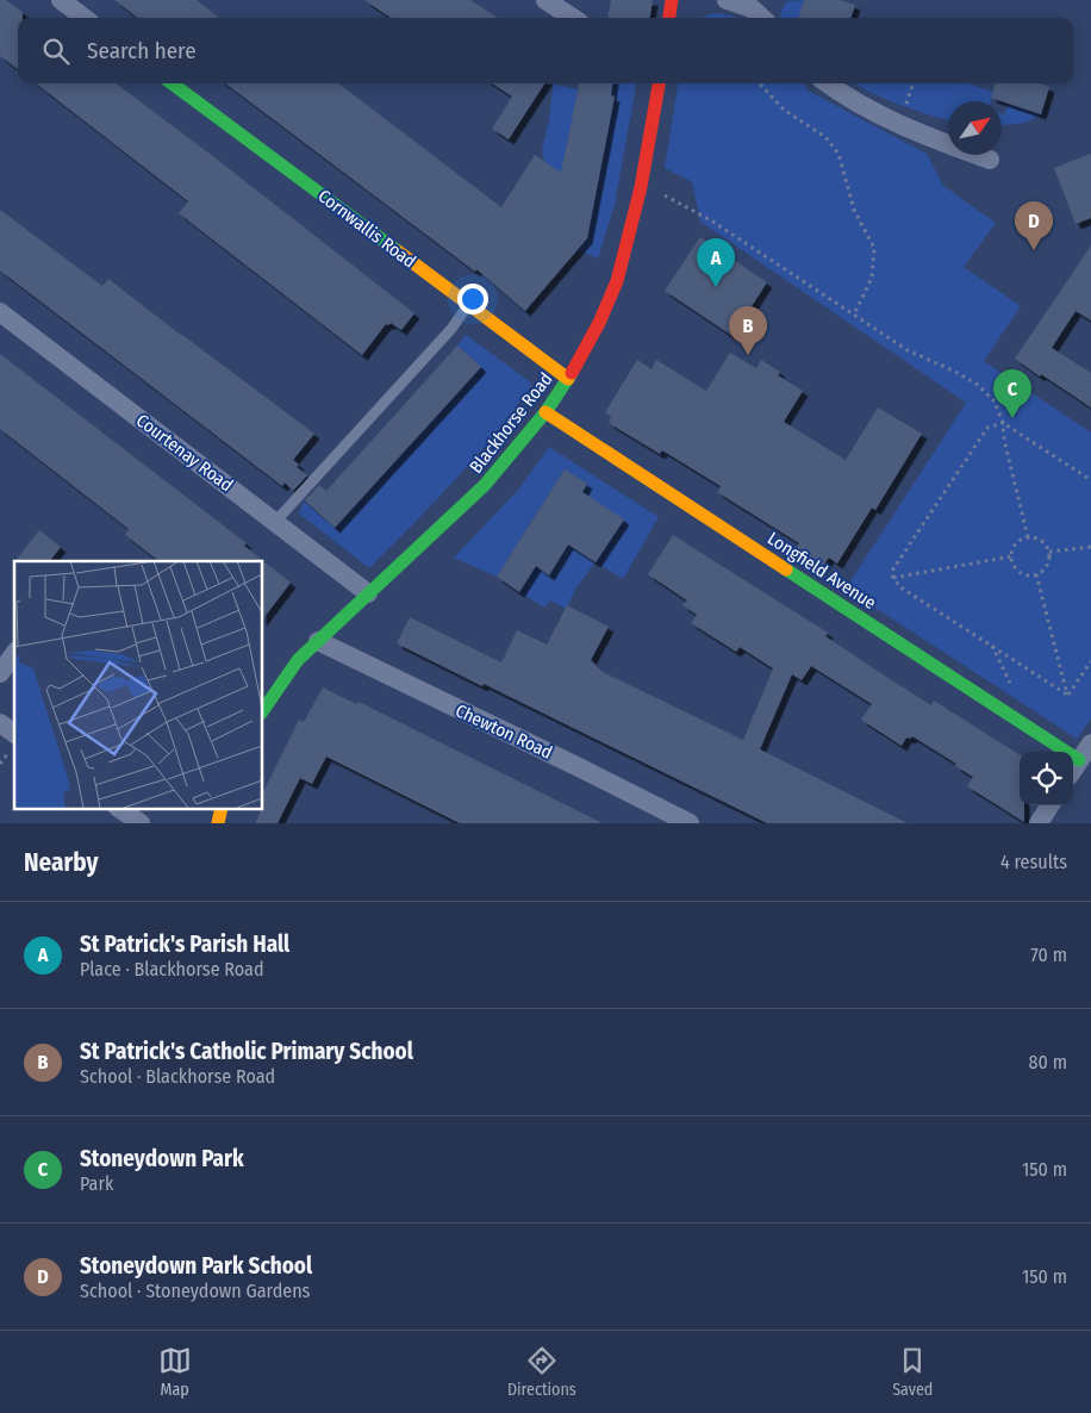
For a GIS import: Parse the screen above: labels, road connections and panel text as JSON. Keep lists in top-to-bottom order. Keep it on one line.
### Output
{"streets":{"street":["Cornwallis Road","Blackhorse Road","Courtenay Road","Longfield Avenue","Chewton Road"]},"crossings":[["Cornwallis Road","Blackhorse Road"],["Blackhorse Road","Courtenay Road"],["Blackhorse Road","Longfield Avenue"],["Blackhorse Road","Chewton Road"]],"north":"top right","page":{"search":"Search here","pins":["D","A","B","C"],"heading":["Nearby","4 results"],"list":[{"mark":"A","name":"St Patrick's Parish Hall","note":"Place · Blackhorse Road","value":"70 m"},{"mark":"B","name":"St Patrick's Catholic Primary School","note":"School · Blackhorse Road","value":"80 m"},{"mark":"C","name":"Stoneydown Park","note":"Park","value":"150 m"},{"mark":"D","name":"Stoneydown Park School","note":"School · Stoneydown Gardens","value":"150 m"}],"nav":["Map","Directions","Saved"]}}
